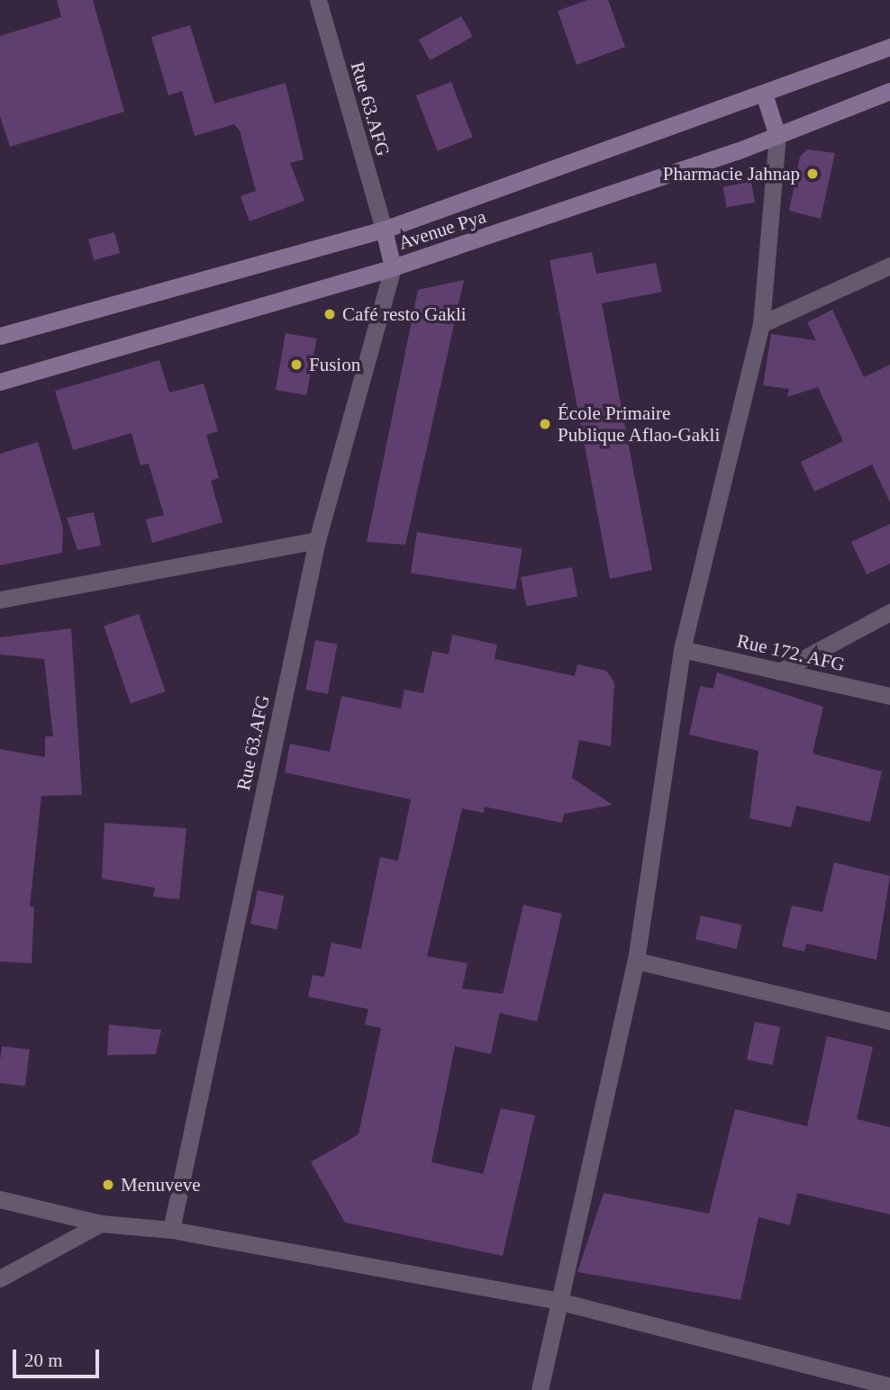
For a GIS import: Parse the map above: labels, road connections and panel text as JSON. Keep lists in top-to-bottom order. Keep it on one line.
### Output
{"streets":{"main road":["Avenue Pya"],"street":["Rue 63.AFG","Rue 172. AFG"]},"crossings":[["Rue 63.AFG","Avenue Pya"]],"places":["Pharmacie Jahnap","Café resto Gakli","Fusion","École Primaire Publique Aflao-Gakli","Menuveve"],"scale_bar":"20 m"}
